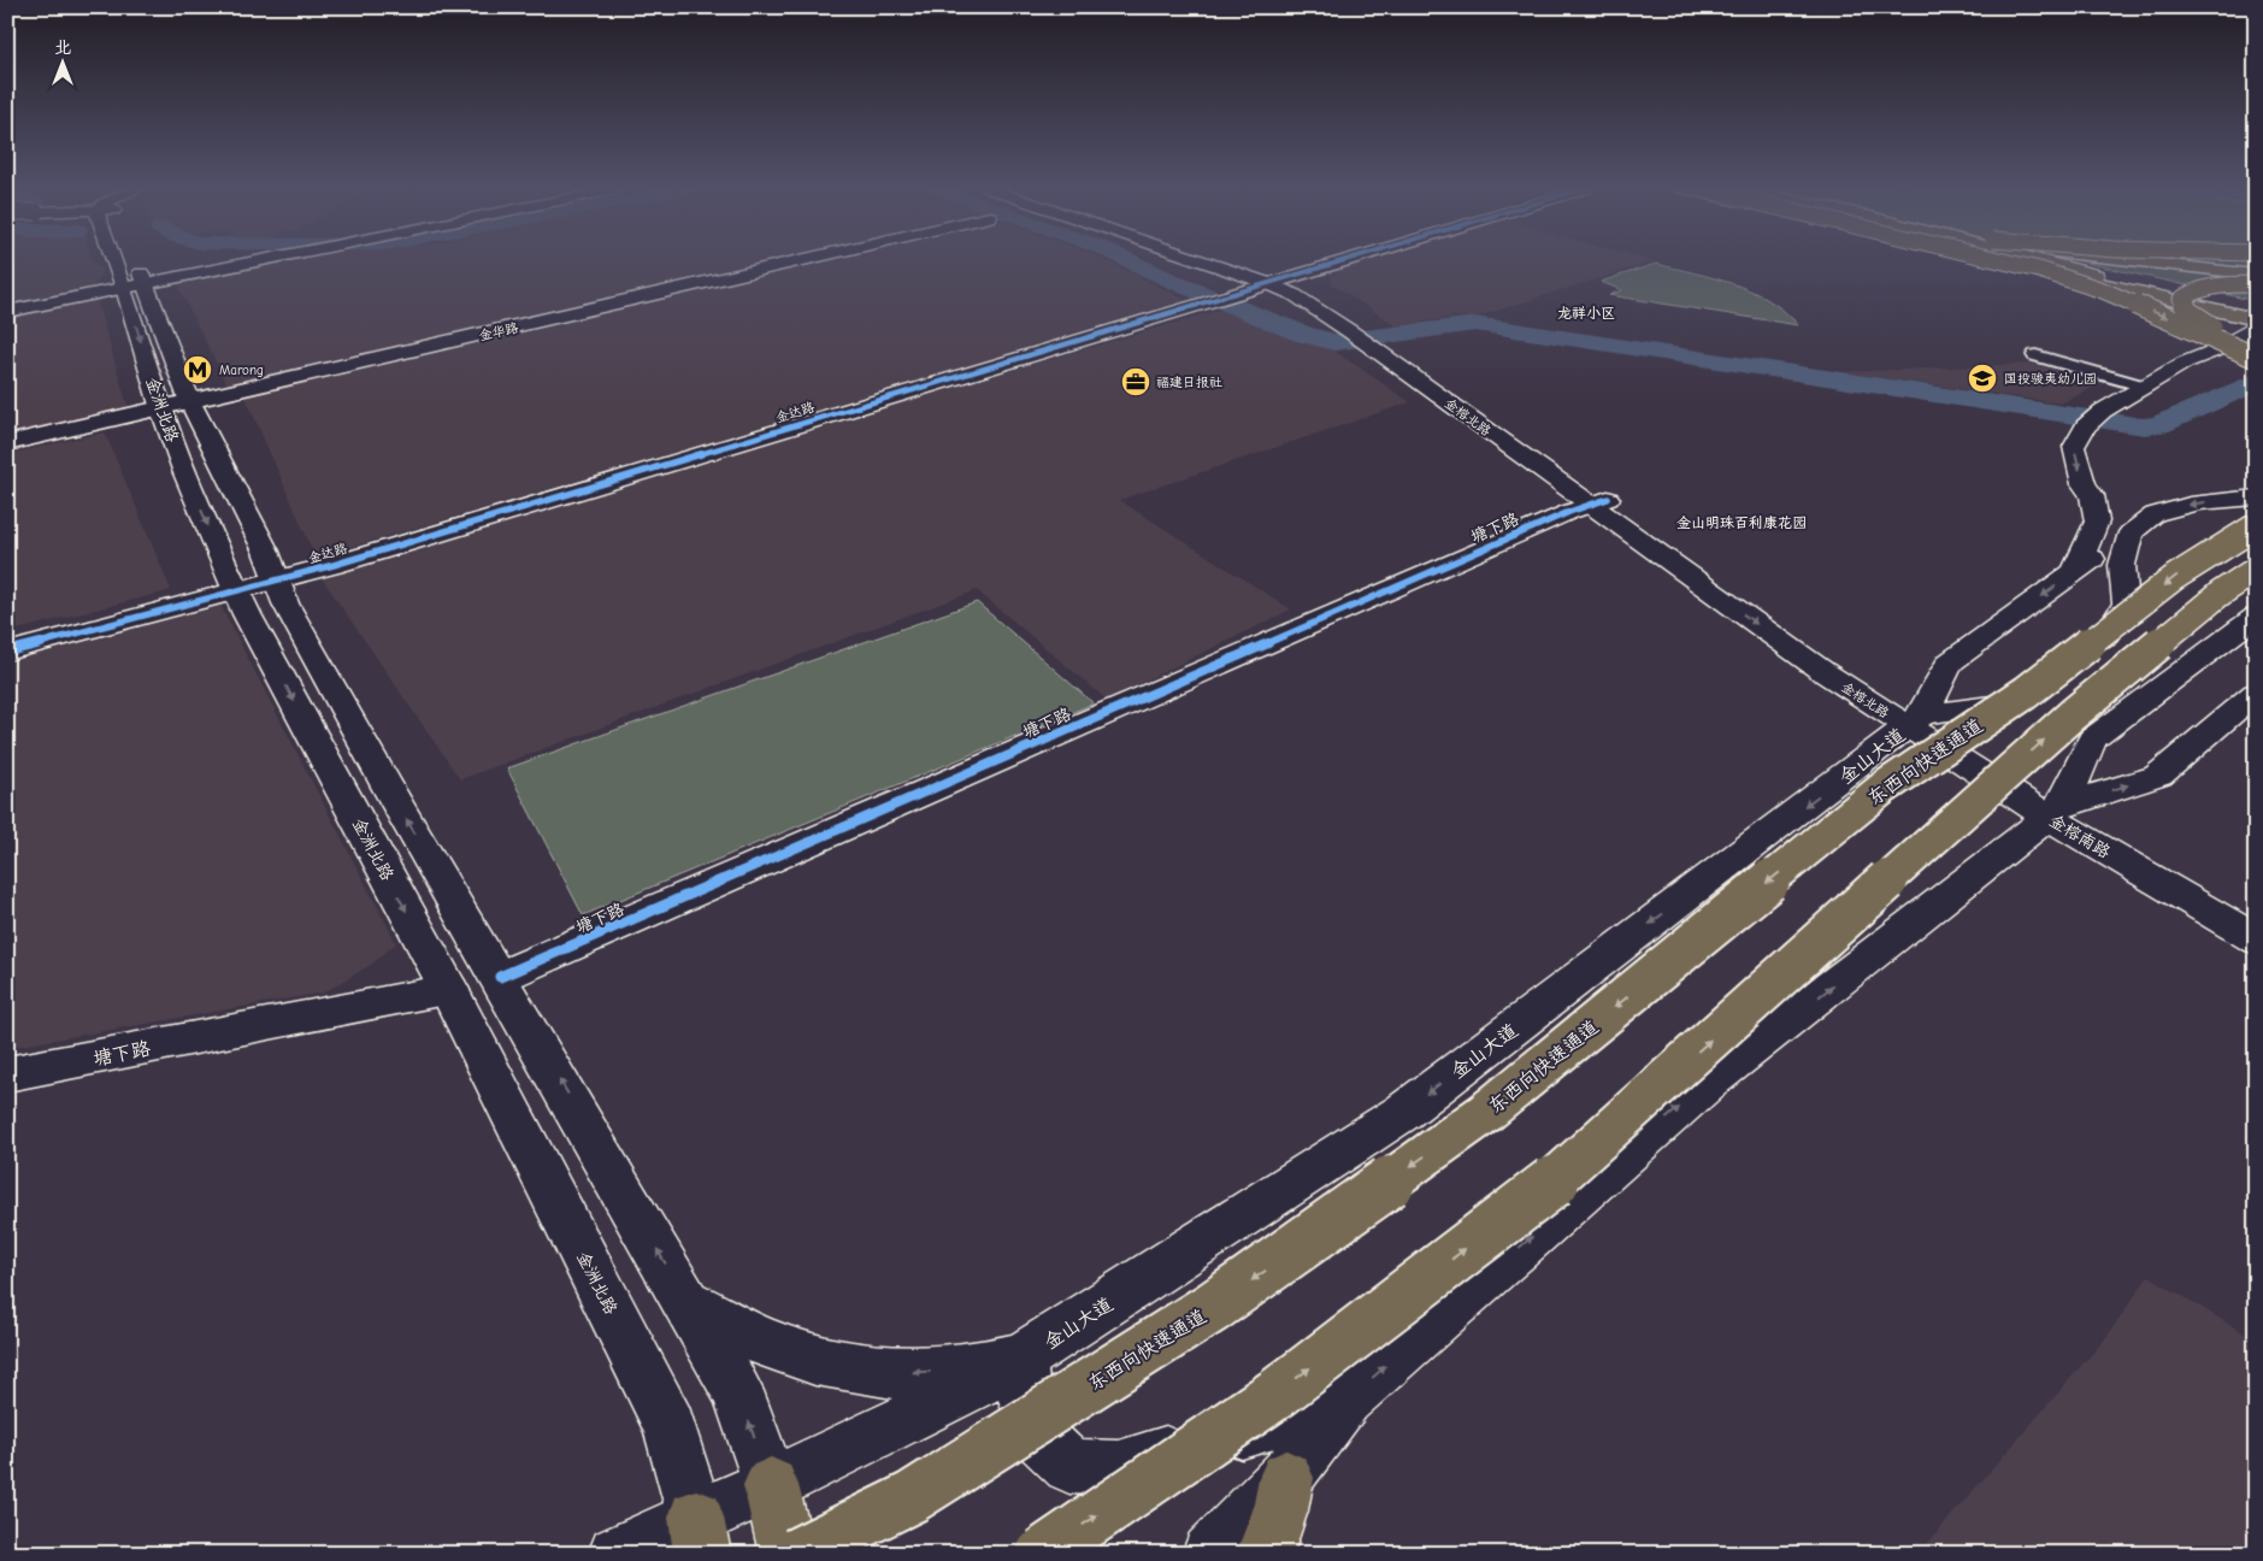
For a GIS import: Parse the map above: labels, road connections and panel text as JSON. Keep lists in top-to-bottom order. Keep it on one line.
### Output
{"streets":{"main road":["金华路","金洲北路","金达路","金榕北路","塘下路","金山大道","东西向快速通道","金榕南路"]},"crossings":[["金华路","金洲北路"],["金洲北路","金达路"],["金洲北路","塘下路"],["金洲北路","金山大道"],["金达路","金榕北路"],["金榕北路","塘下路"],["金榕北路","金山大道"],["金榕北路","金榕南路"],["金山大道","金榕南路"]],"districts":["龙祥小区","金山明珠百利康花园"],"places":{"metro station":["Marong"],"school or university":["国投骏夷幼儿园"],"office":["福建日报社"]},"north":"top"}
